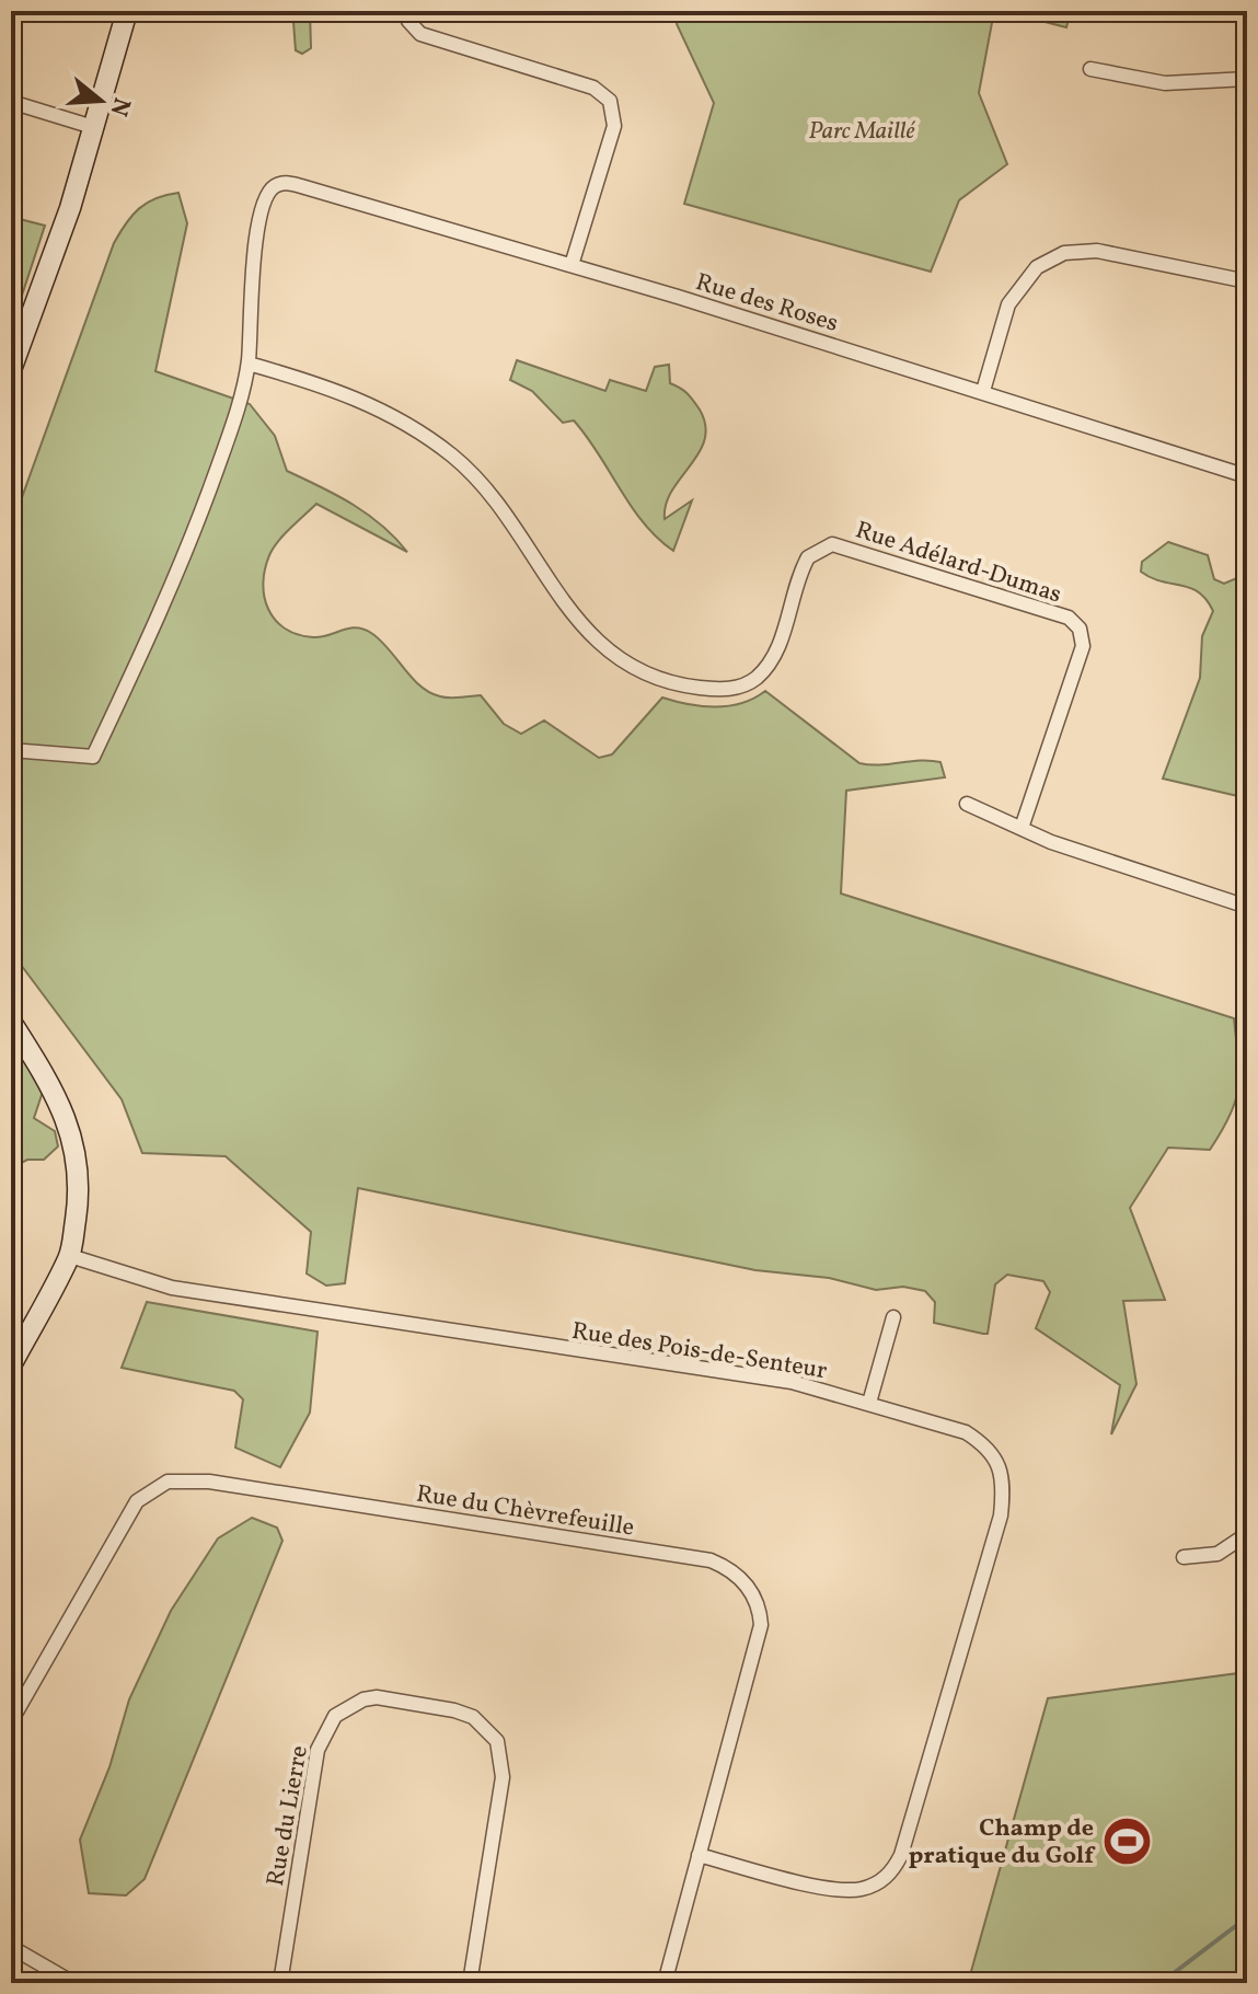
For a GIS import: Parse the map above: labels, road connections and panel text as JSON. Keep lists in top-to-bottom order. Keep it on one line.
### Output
{"streets":{"street":["Rue des Roses","Rue Adélard-Dumas","Rue des Pois-de-Senteur","Rue du Chèvrefeuille","Rue du Lierre"]},"crossings":[["Rue des Roses","Rue Adélard-Dumas"],["Rue des Pois-de-Senteur","Rue du Chèvrefeuille"]],"parks":["Parc Maillé"],"places":{"sports":["Champ de pratique du Golf"]},"north":"right"}
